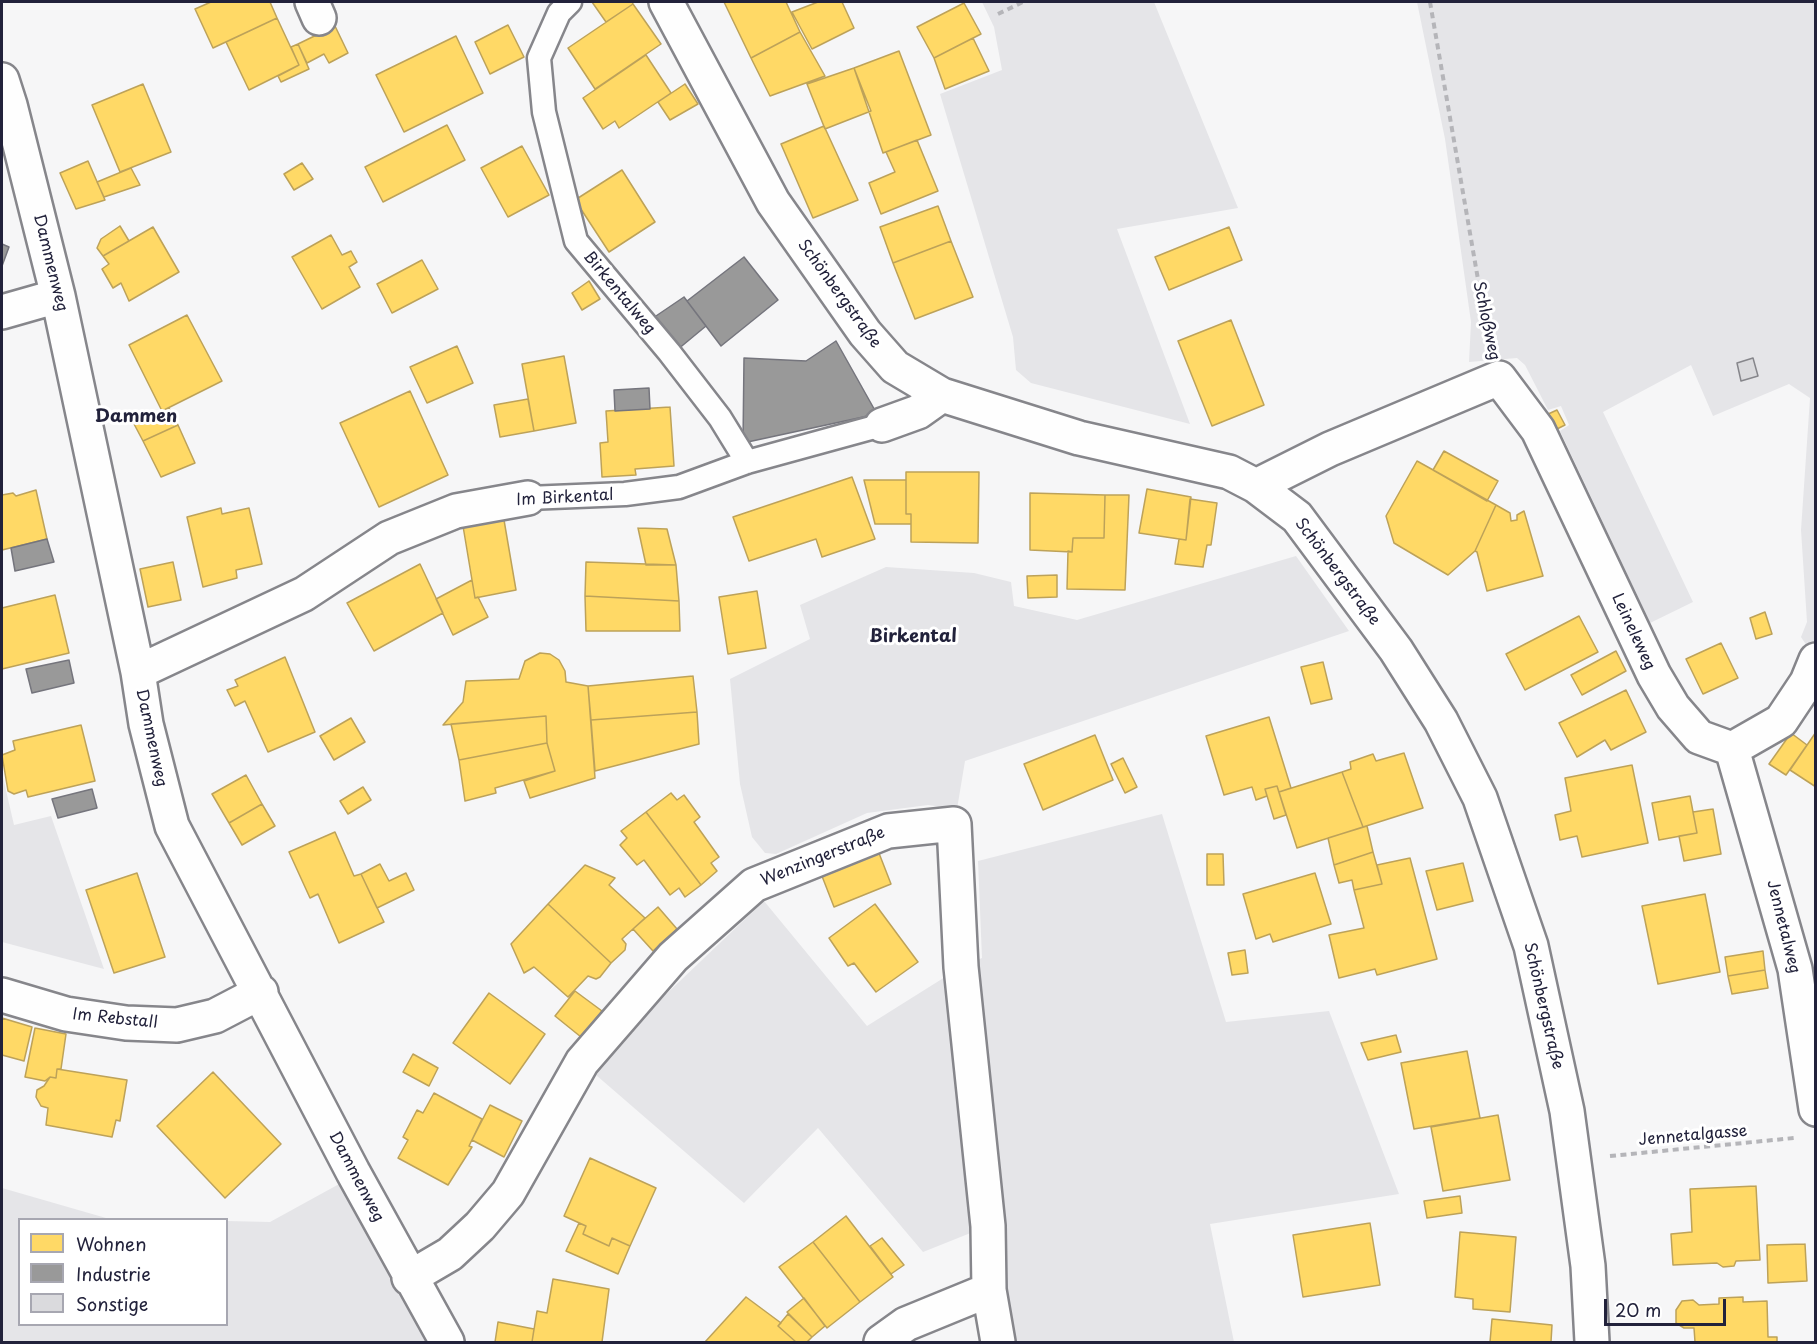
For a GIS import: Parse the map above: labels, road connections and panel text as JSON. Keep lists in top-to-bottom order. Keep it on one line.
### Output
{"streets":{"street":["Dammenweg","Schönbergstraße","Schloßweg","Im Birkental","Leineleweg","Wenzingerstraße","Jennetalweg","Im Rebstall"],"lane":["Birkentalweg"],"path":["Jennetalgasse"]},"crossings":[["Dammenweg","Im Birkental"],["Dammenweg","Wenzingerstraße"],["Dammenweg","Im Rebstall"],["Birkentalweg","Im Birkental"],["Schönbergstraße","Schloßweg"],["Schönbergstraße","Im Birkental"],["Schönbergstraße","Jennetalgasse"],["Schloßweg","Leineleweg"],["Leineleweg","Jennetalweg"],["Jennetalweg","Jennetalgasse"]],"districts":["Dammen","Birkental"],"legend":["Wohnen","Industrie","Sonstige"],"scale_bar":"20 m"}
